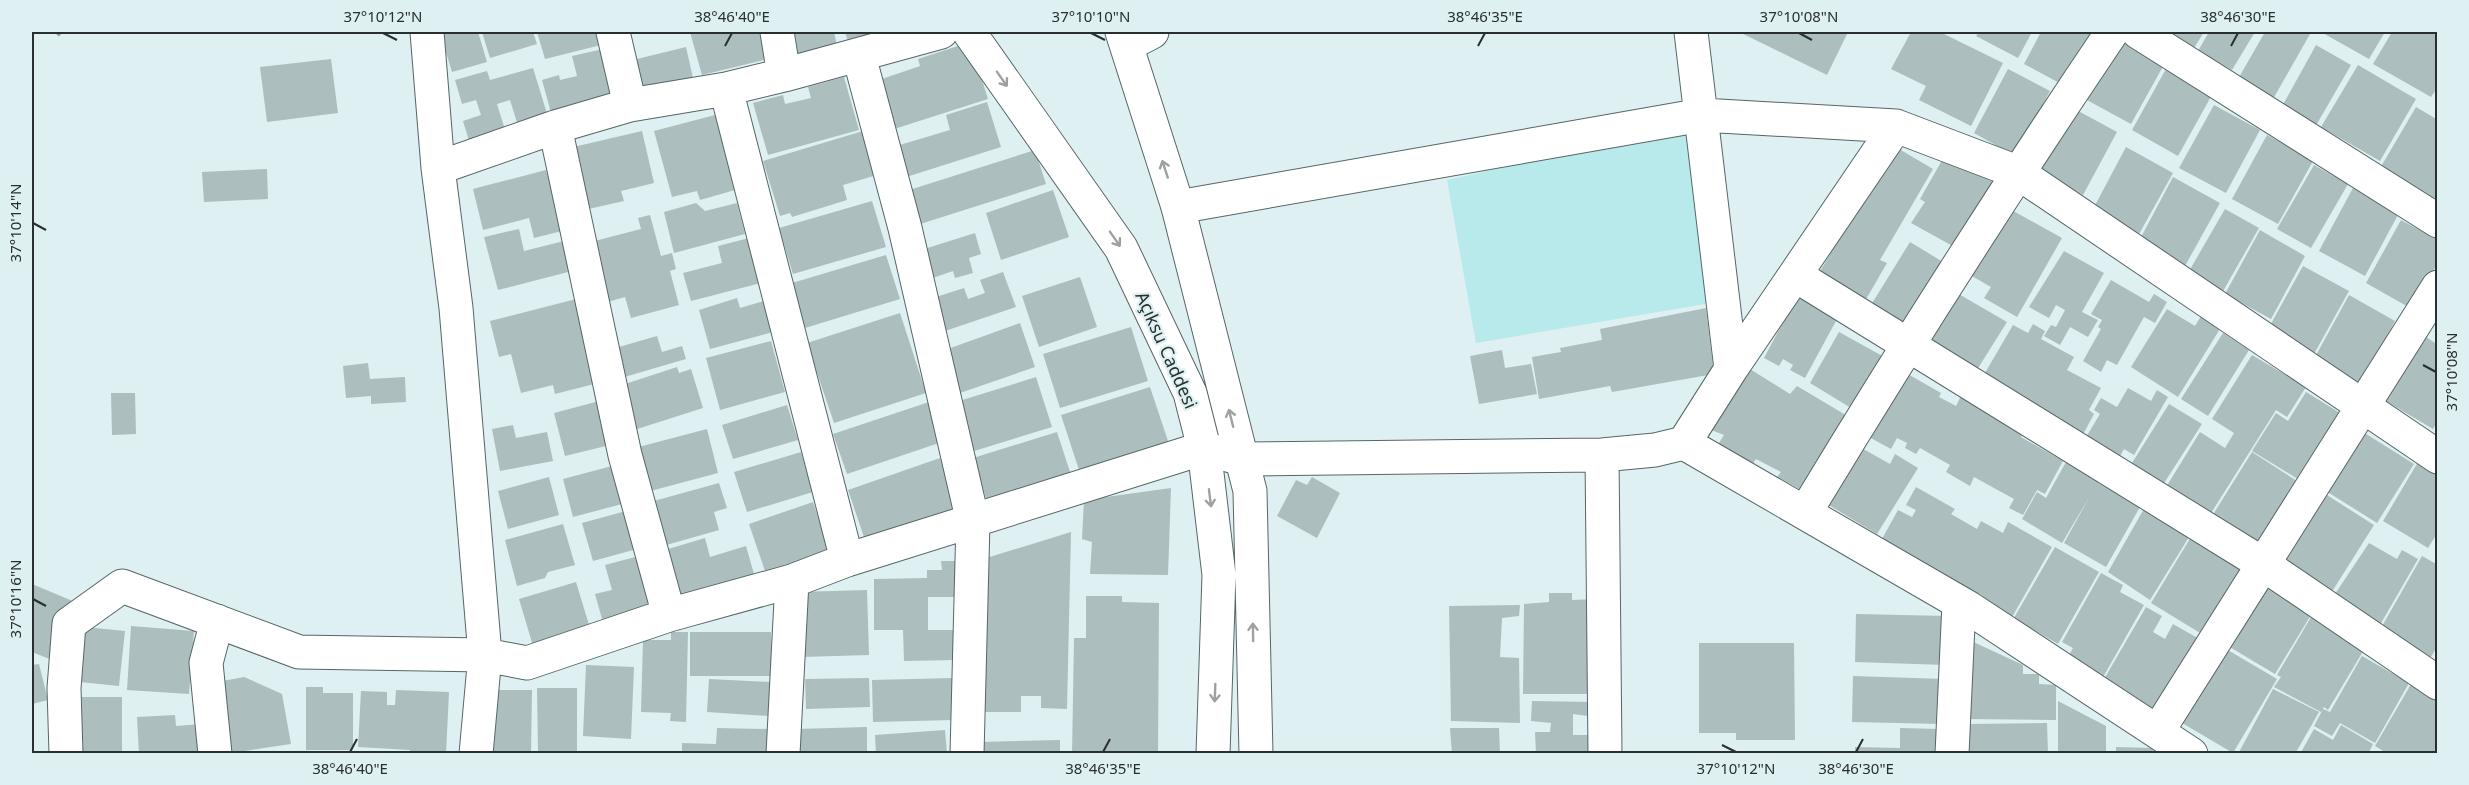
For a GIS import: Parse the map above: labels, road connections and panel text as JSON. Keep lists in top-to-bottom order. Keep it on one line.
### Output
{"streets":{"street":["Açıksu Caddesi"]},"coordinates":["37°10'12\"N","38°46'40\"E","37°10'10\"N","38°46'35\"E","37°10'08\"N","38°46'30\"E","37°10'14\"N","37°10'16\"N"]}
